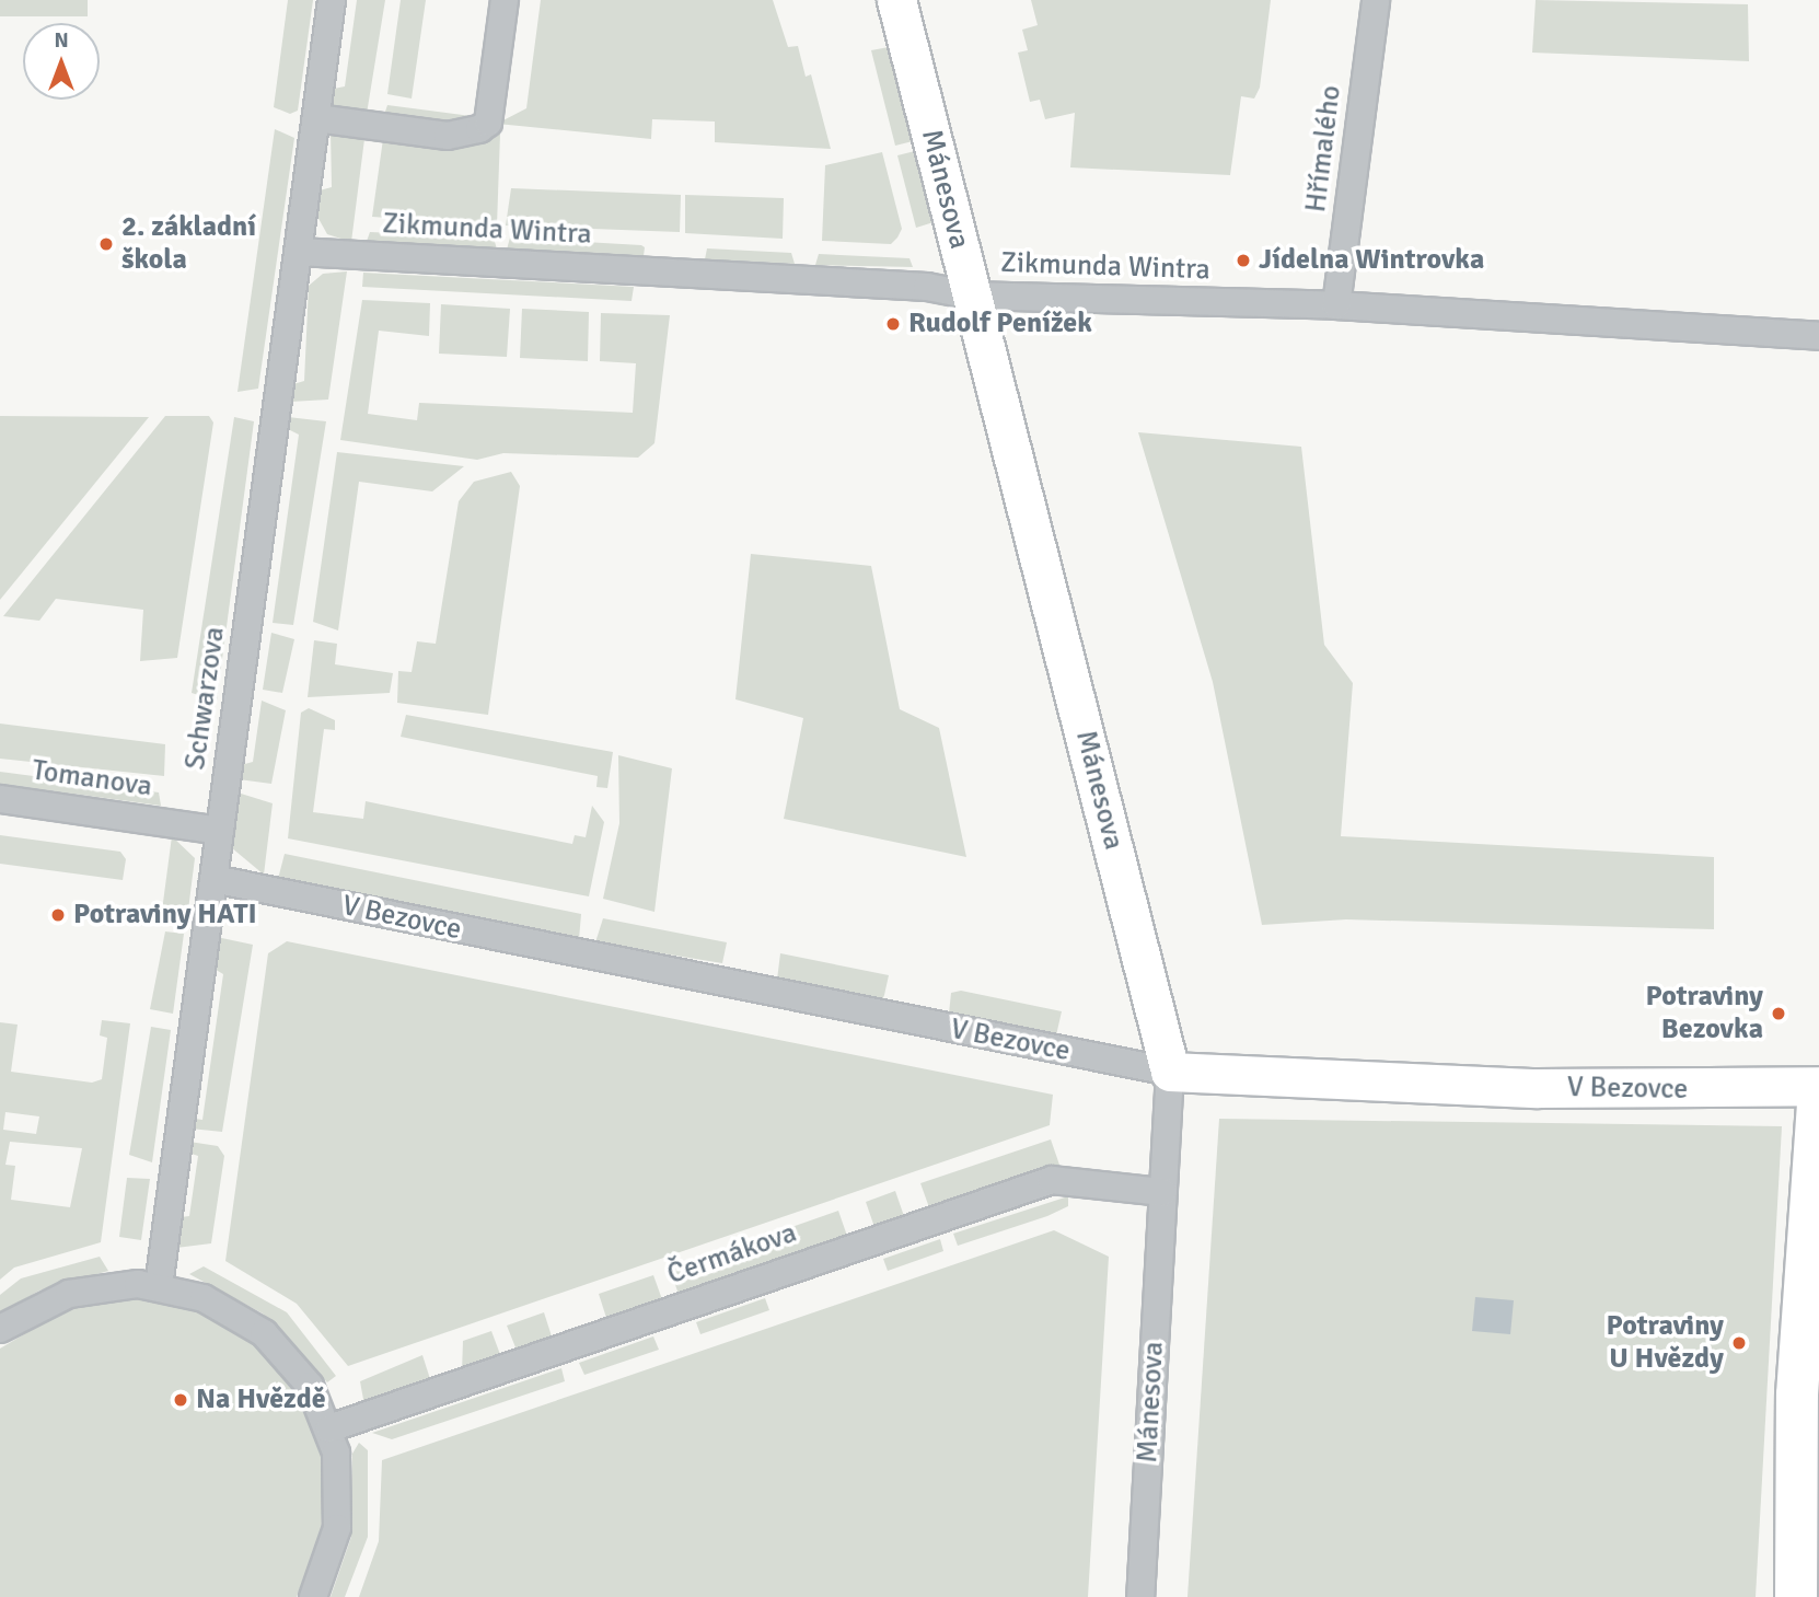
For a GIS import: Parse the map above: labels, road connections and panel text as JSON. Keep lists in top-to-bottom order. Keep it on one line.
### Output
{"streets":{"street":["Hřímalého","Mánesova","Zikmunda Wintra","Schwarzova","Tomanova","V Bezovce","Čermákova"]},"crossings":[["Hřímalého","Zikmunda Wintra"],["Mánesova","Zikmunda Wintra"],["Mánesova","V Bezovce"],["Mánesova","Čermákova"],["Zikmunda Wintra","Schwarzova"],["Schwarzova","Tomanova"],["Schwarzova","V Bezovce"]],"places":["2. základní škola","Jídelna Wintrovka","Rudolf Penížek","Potraviny HATI","Potraviny Bezovka","Potraviny U Hvězdy","Na Hvězdě"],"north":"top"}
